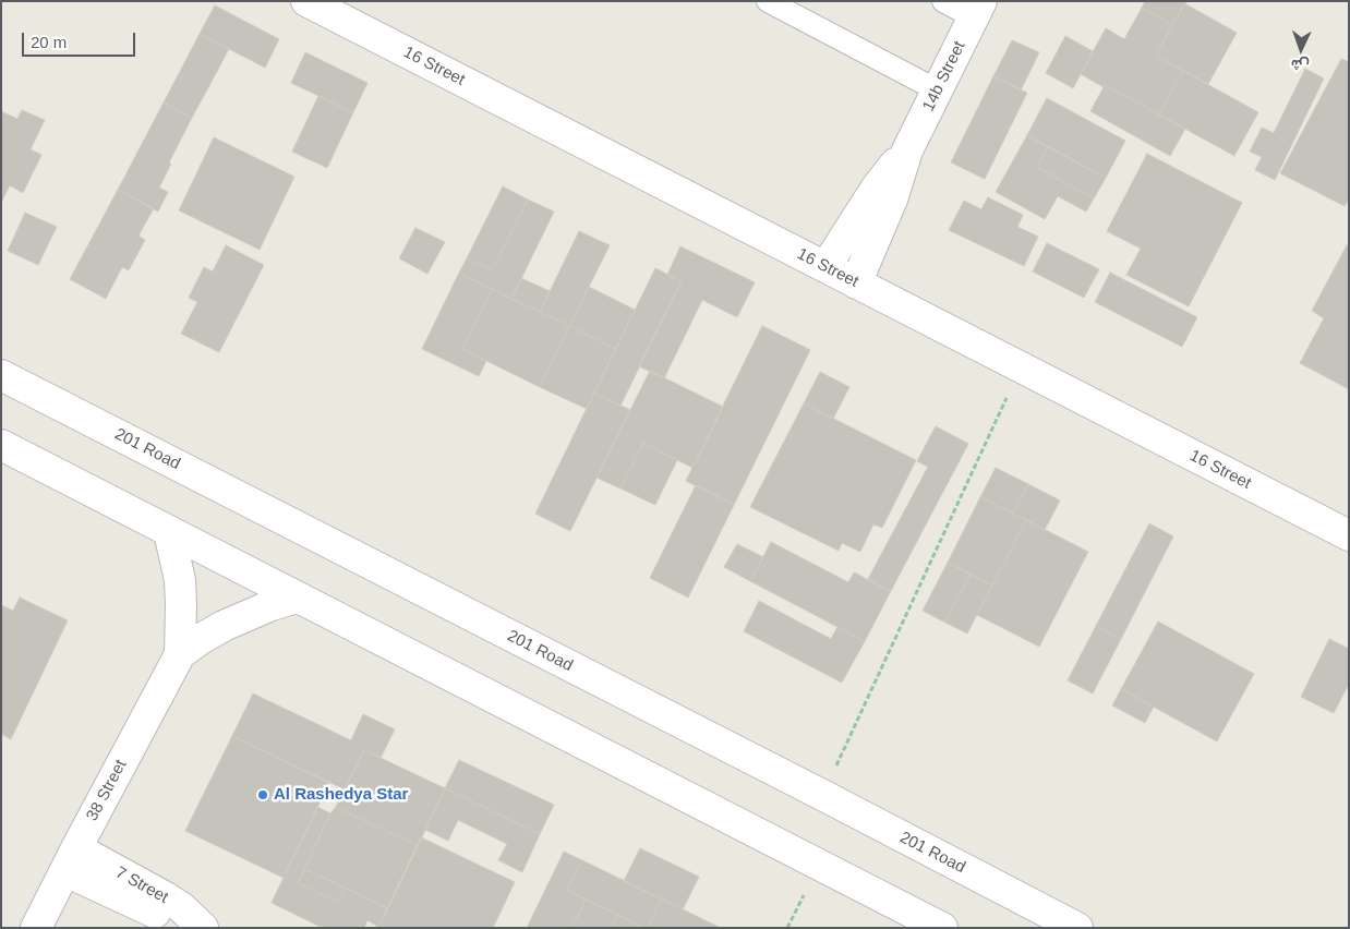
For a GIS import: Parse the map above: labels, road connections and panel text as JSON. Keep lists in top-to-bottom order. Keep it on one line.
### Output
{"streets":{"street":["16 Street","14b Street","201 Road","38 Street","7 Street"]},"crossings":[["16 Street","14b Street"],["38 Street","7 Street"]],"places":["Al Rashedya Star"],"scale_bar":"20 m","north":"bottom"}
